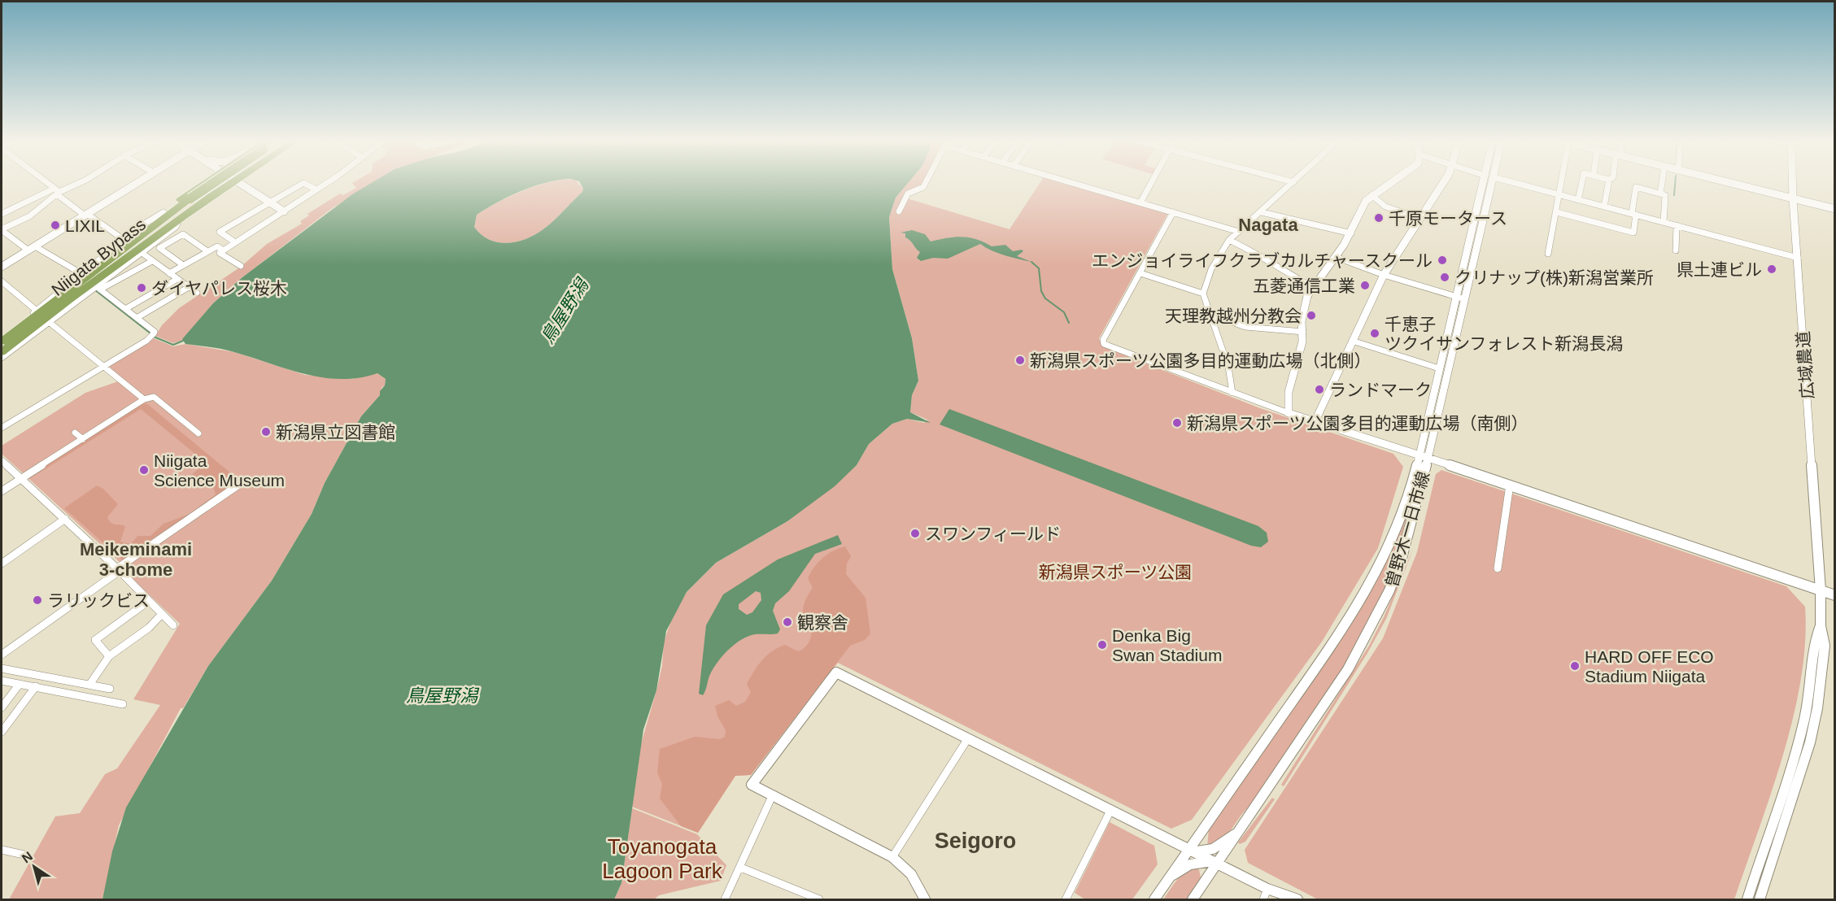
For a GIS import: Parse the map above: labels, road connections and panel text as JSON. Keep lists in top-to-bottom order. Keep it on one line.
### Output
{"streets":{"highway":["Niigata Bypass"],"street":["広域農道","曽野木一日市線"]},"districts":["Nagata","Meikeminami 3-chome","Seigoro"],"water":["鳥屋野潟"],"parks":["新潟県スポーツ公園","Toyanogata Lagoon Park"],"places":["千原モータース","LIXIL","エンジョイライフクラブカルチャースクール","県土連ビル","クリナップ(株)新潟営業所","五菱通信工業","ダイヤパレス桜木","天理教越州分教会","千恵子 ツクイサンフォレスト新潟長潟","新潟県スポーツ公園多目的運動広場（北側）","ランドマーク","新潟県スポーツ公園多目的運動広場（南側）","新潟県立図書館","Niigata Science Museum","スワンフィールド","ラリックビス","観察舎","Denka Big Swan Stadium","HARD OFF ECO Stadium Niigata"],"north":"top left"}
